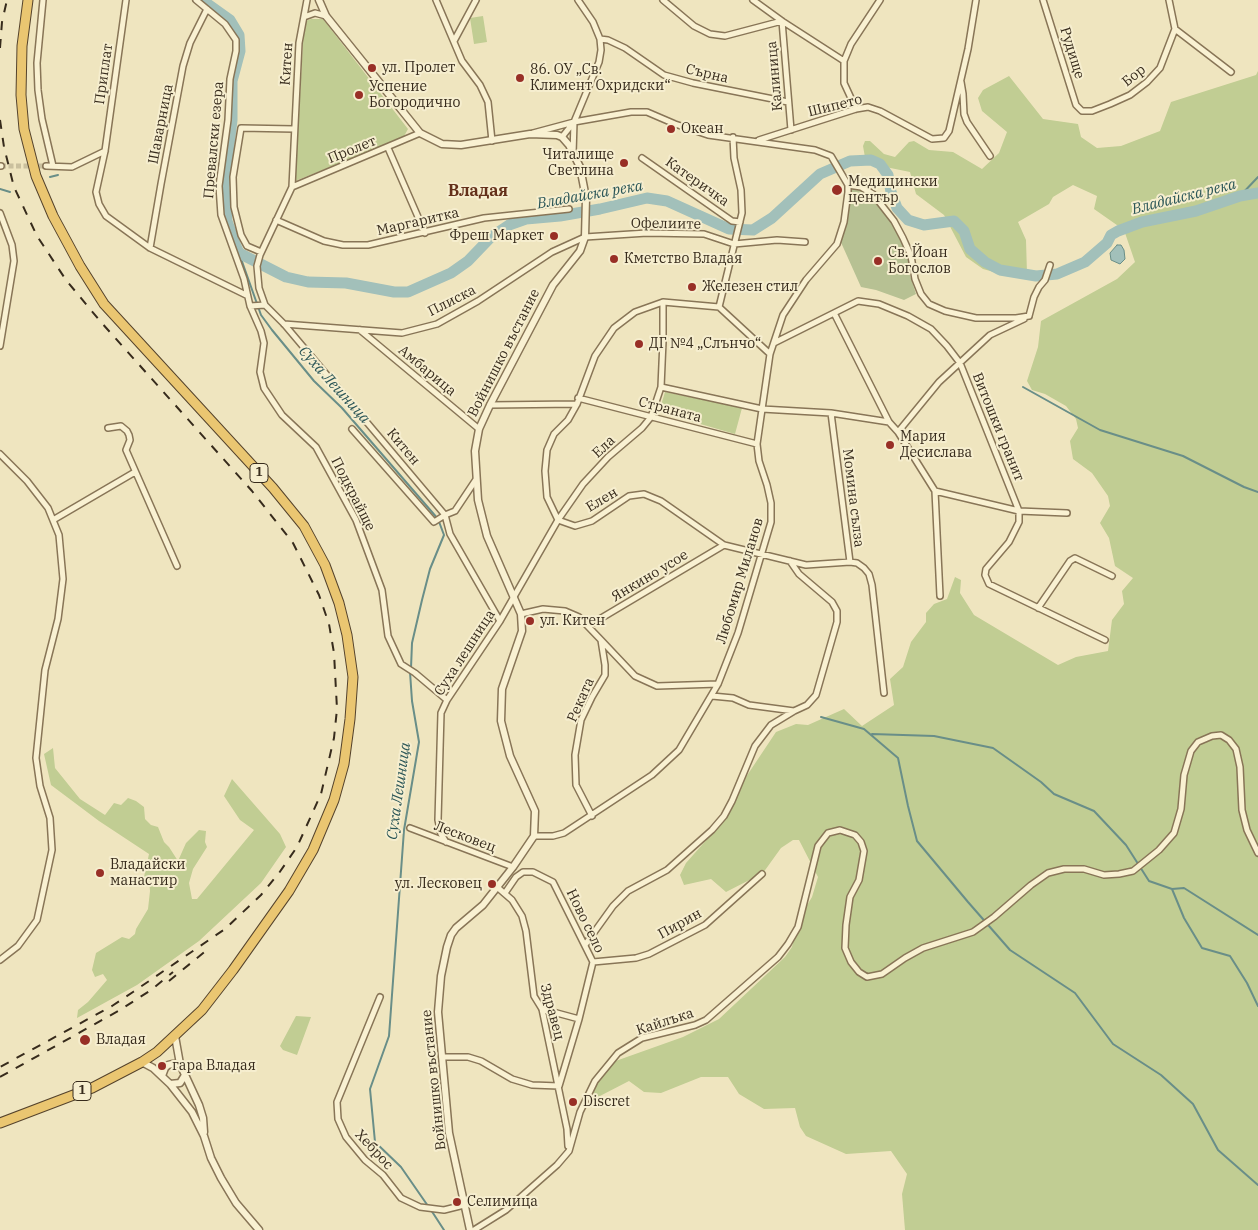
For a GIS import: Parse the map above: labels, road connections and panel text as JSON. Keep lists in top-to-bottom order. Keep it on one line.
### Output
{"streets":{"highway":["1"],"street":["Рудище","Китен","Приплат","Сърна","Калиница","Бор","Шипето","Шаварница","Превалски езера","Пролет","Катеричка","Маргаритка","Офелиите","Плиска","Войнишко въстание","Амбарица","Страната","Витошки гранит","Ела","Подкрайще","Момина сълза","Елен","Янкино усое","Любомир Миланов","Суха лешница","Реката","Лесковец","Ново село","Пирин","Здравец","Кайлъка","Хеброс"]},"crossings":[["Рудище","Бор"],["Китен","Пролет"],["Китен","Маргаритка"],["Китен","Плиска"],["Китен","Суха лешница"],["Сърна","Калиница"],["Калиница","Шипето"],["Шаварница","Превалски езера"],["Превалски езера","Подкрайще"],["Офелиите","Плиска"],["Офелиите","Войнишко въстание"],["Плиска","Войнишко въстание"],["Плиска","Амбарица"],["Войнишко въстание","Амбарица"],["Войнишко въстание","Ела"],["Войнишко въстание","Любомир Миланов"],["Войнишко въстание","Суха лешница"],["Войнишко въстание","Лесковец"],["Войнишко въстание","Здравец"],["Войнишко въстание","Хеброс"],["Страната","Ела"],["Страната","Любомир Миланов"],["Витошки гранит","Любомир Миланов"],["Ела","Елен"],["Ела","Суха лешница"],["Подкрайще","Суха лешница"],["Момина сълза","Елен"],["Елен","Янкино усое"],["Елен","Любомир Миланов"],["Любомир Миланов","Реката"],["Суха лешница","Лесковец"],["Ново село","Пирин"],["Ново село","Здравец"],["Здравец","Кайлъка"]],"districts":["Владая"],"water":["Владайска река","Суха Лешница"],"places":["ул. Пролет","86. ОУ „Св. Климент Охридски“","Успение Богородично","Океан","Читалище Светлина","Медицински център","Фреш Маркет","Кметство Владая","Св. Йоан Богослов","Железен стил","ДГ №4 „Слънчо“","Мария Десислава","ул. Китен","Владайски манастир","ул. Лесковец","Владая","гара Владая","Discret","Селимица"]}
